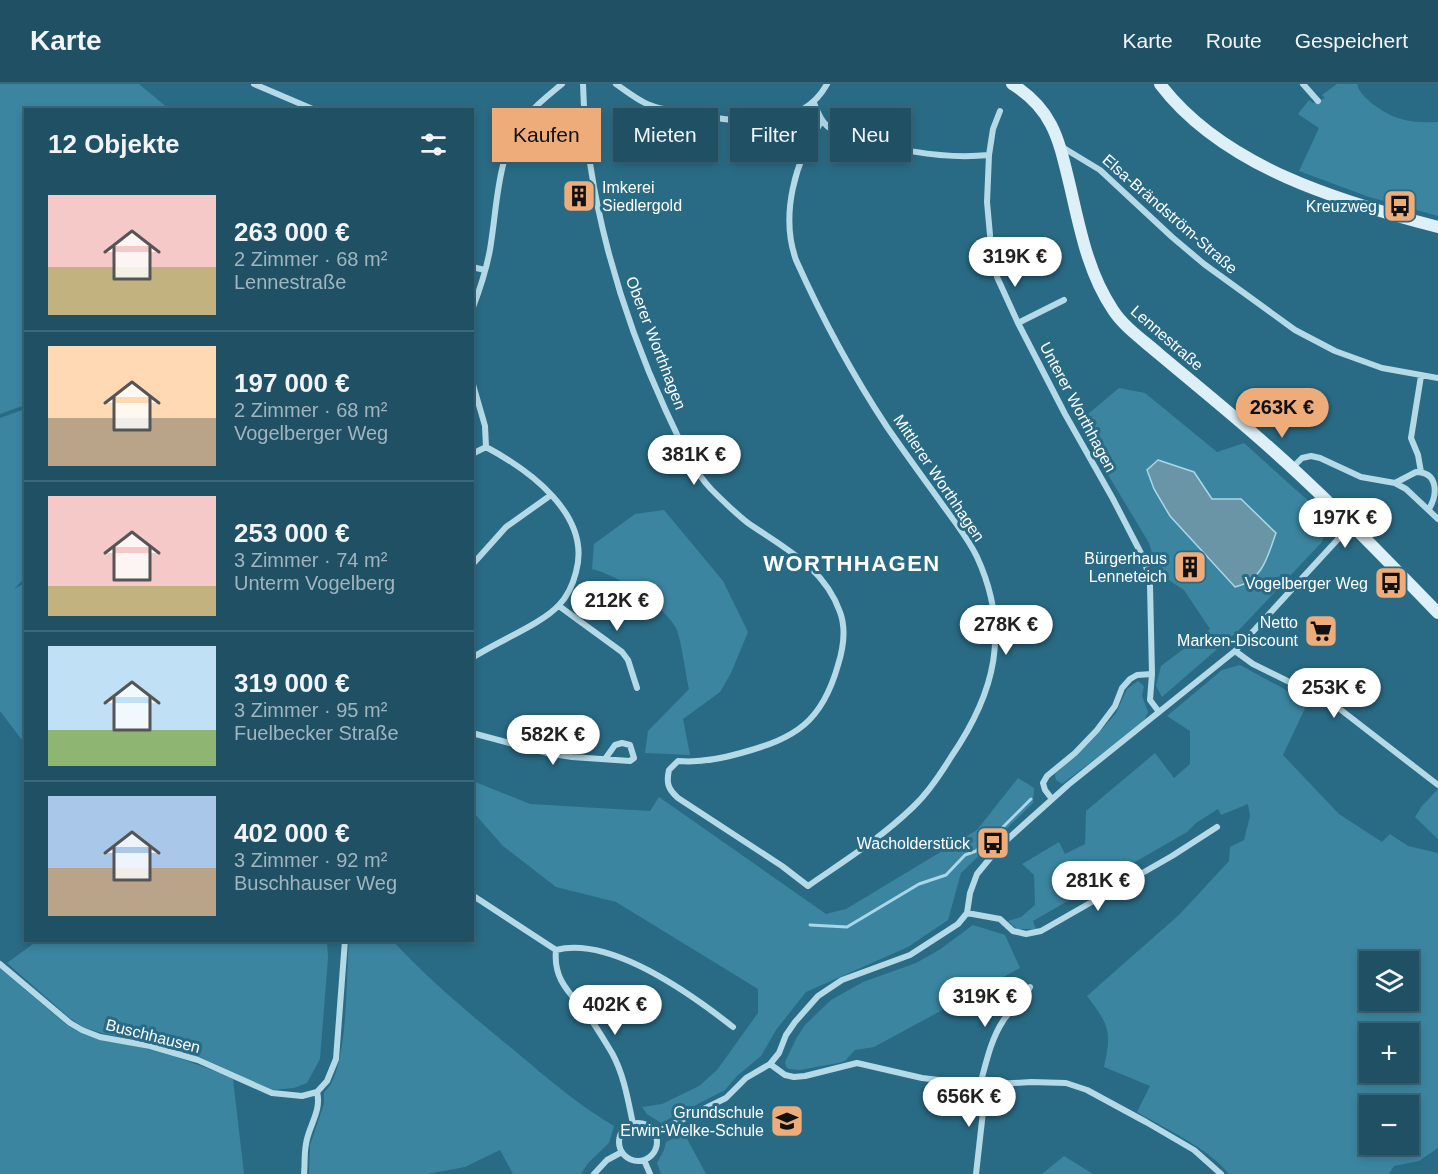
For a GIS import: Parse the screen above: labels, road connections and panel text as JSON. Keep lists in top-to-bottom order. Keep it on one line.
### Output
{"streets":{"main road":["Lennestraße"],"street":["Elsa-Brändström-Straße","Oberer Worthhagen","Unterer Worthhagen","Mittlerer Worthhagen","Buschhausen"]},"crossings":[["Elsa-Brändström-Straße","Lennestraße"],["Oberer Worthhagen","Mittlerer Worthhagen"]],"districts":["WORTHHAGEN"],"places":{"building":["Imkerei Siedlergold","Bürgerhaus Lenneteich"],"bus stop":["Kreuzweg","Vogelberger Weg","Wacholderstück"],"supermarket":["Netto Marken-Discount"],"school or university":["Grundschule Erwin-Welke-Schule"]},"page":{"header":"Karte","nav":["Karte","Route","Gespeichert"],"chip":["Kaufen","Mieten","Filter","Neu"],"heading":"12 Objekte","list":[{"name":"263 000 €","note":"2 Zimmer · 68 m² · Lennestraße"},{"name":"197 000 €","note":"2 Zimmer · 68 m² · Vogelberger Weg"},{"name":"253 000 €","note":"3 Zimmer · 74 m² · Unterm Vogelberg"},{"name":"319 000 €","note":"3 Zimmer · 95 m² · Fuelbecker Straße"},{"name":"402 000 €","note":"3 Zimmer · 92 m² · Buschhauser Weg"}],"price":["319K €","263K €","381K €","197K €","212K €","278K €","253K €","582K €","281K €","319K €","402K €","656K €"],"map_buttons":["+","−"]}}
